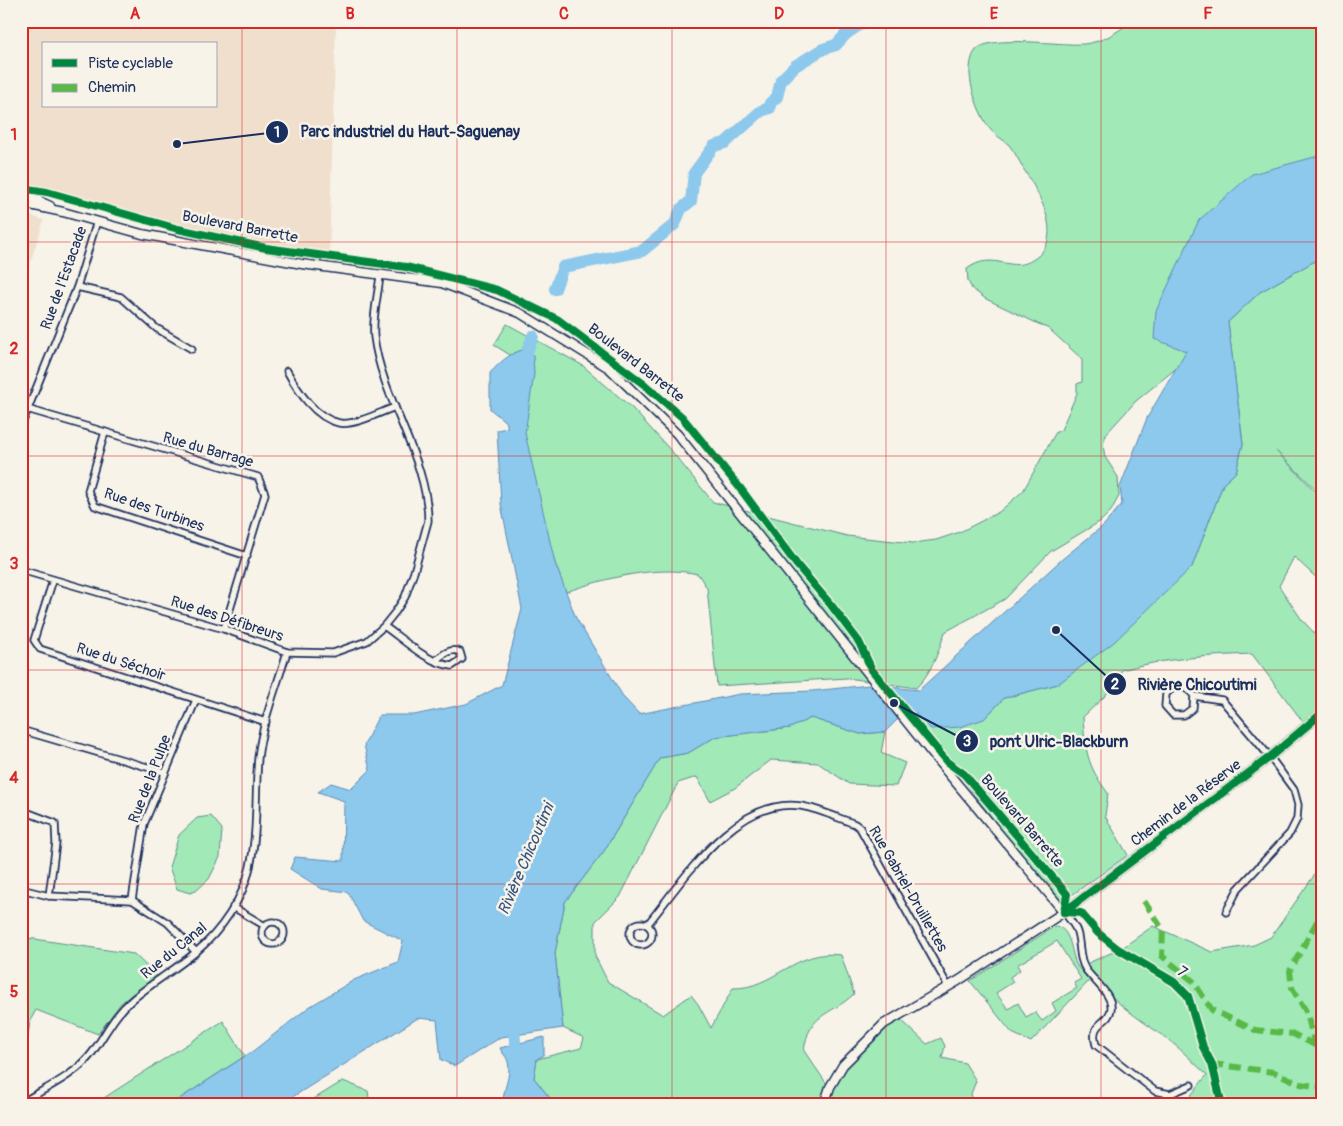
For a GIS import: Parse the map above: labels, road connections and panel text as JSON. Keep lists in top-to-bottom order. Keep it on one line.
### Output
{"streets":{"street":["Boulevard Barrette","Rue de l'Estacade","Rue du Barrage","Rue des Turbines","Rue des Défibreurs","Rue du Séchoir","Rue de la Pulpe","Chemin de la Réserve","Rue Gabriel-Druillettes","Rue du Canal"],"cycle path":["7"]},"crossings":[["Boulevard Barrette","Rue de l'Estacade"],["Boulevard Barrette","Rue des Défibreurs"],["Boulevard Barrette","Chemin de la Réserve"],["Rue de l'Estacade","Rue du Barrage"],["Rue du Barrage","Rue des Turbines"],["Rue du Barrage","Rue des Défibreurs"],["Rue des Défibreurs","Rue du Séchoir"],["Rue des Défibreurs","Rue du Canal"],["Rue du Séchoir","Rue de la Pulpe"],["Rue du Séchoir","Rue du Canal"],["Chemin de la Réserve","Rue Gabriel-Druillettes"]],"water":["Rivière Chicoutimi"],"places":["Parc industriel du Haut-Saguenay","Rivière Chicoutimi","pont Ulric-Blackburn"],"legend":["Piste cyclable","Chemin"],"grid":{"columns":["A","B","C","D","E","F"],"rows":["1","2","3","4","5"]}}
